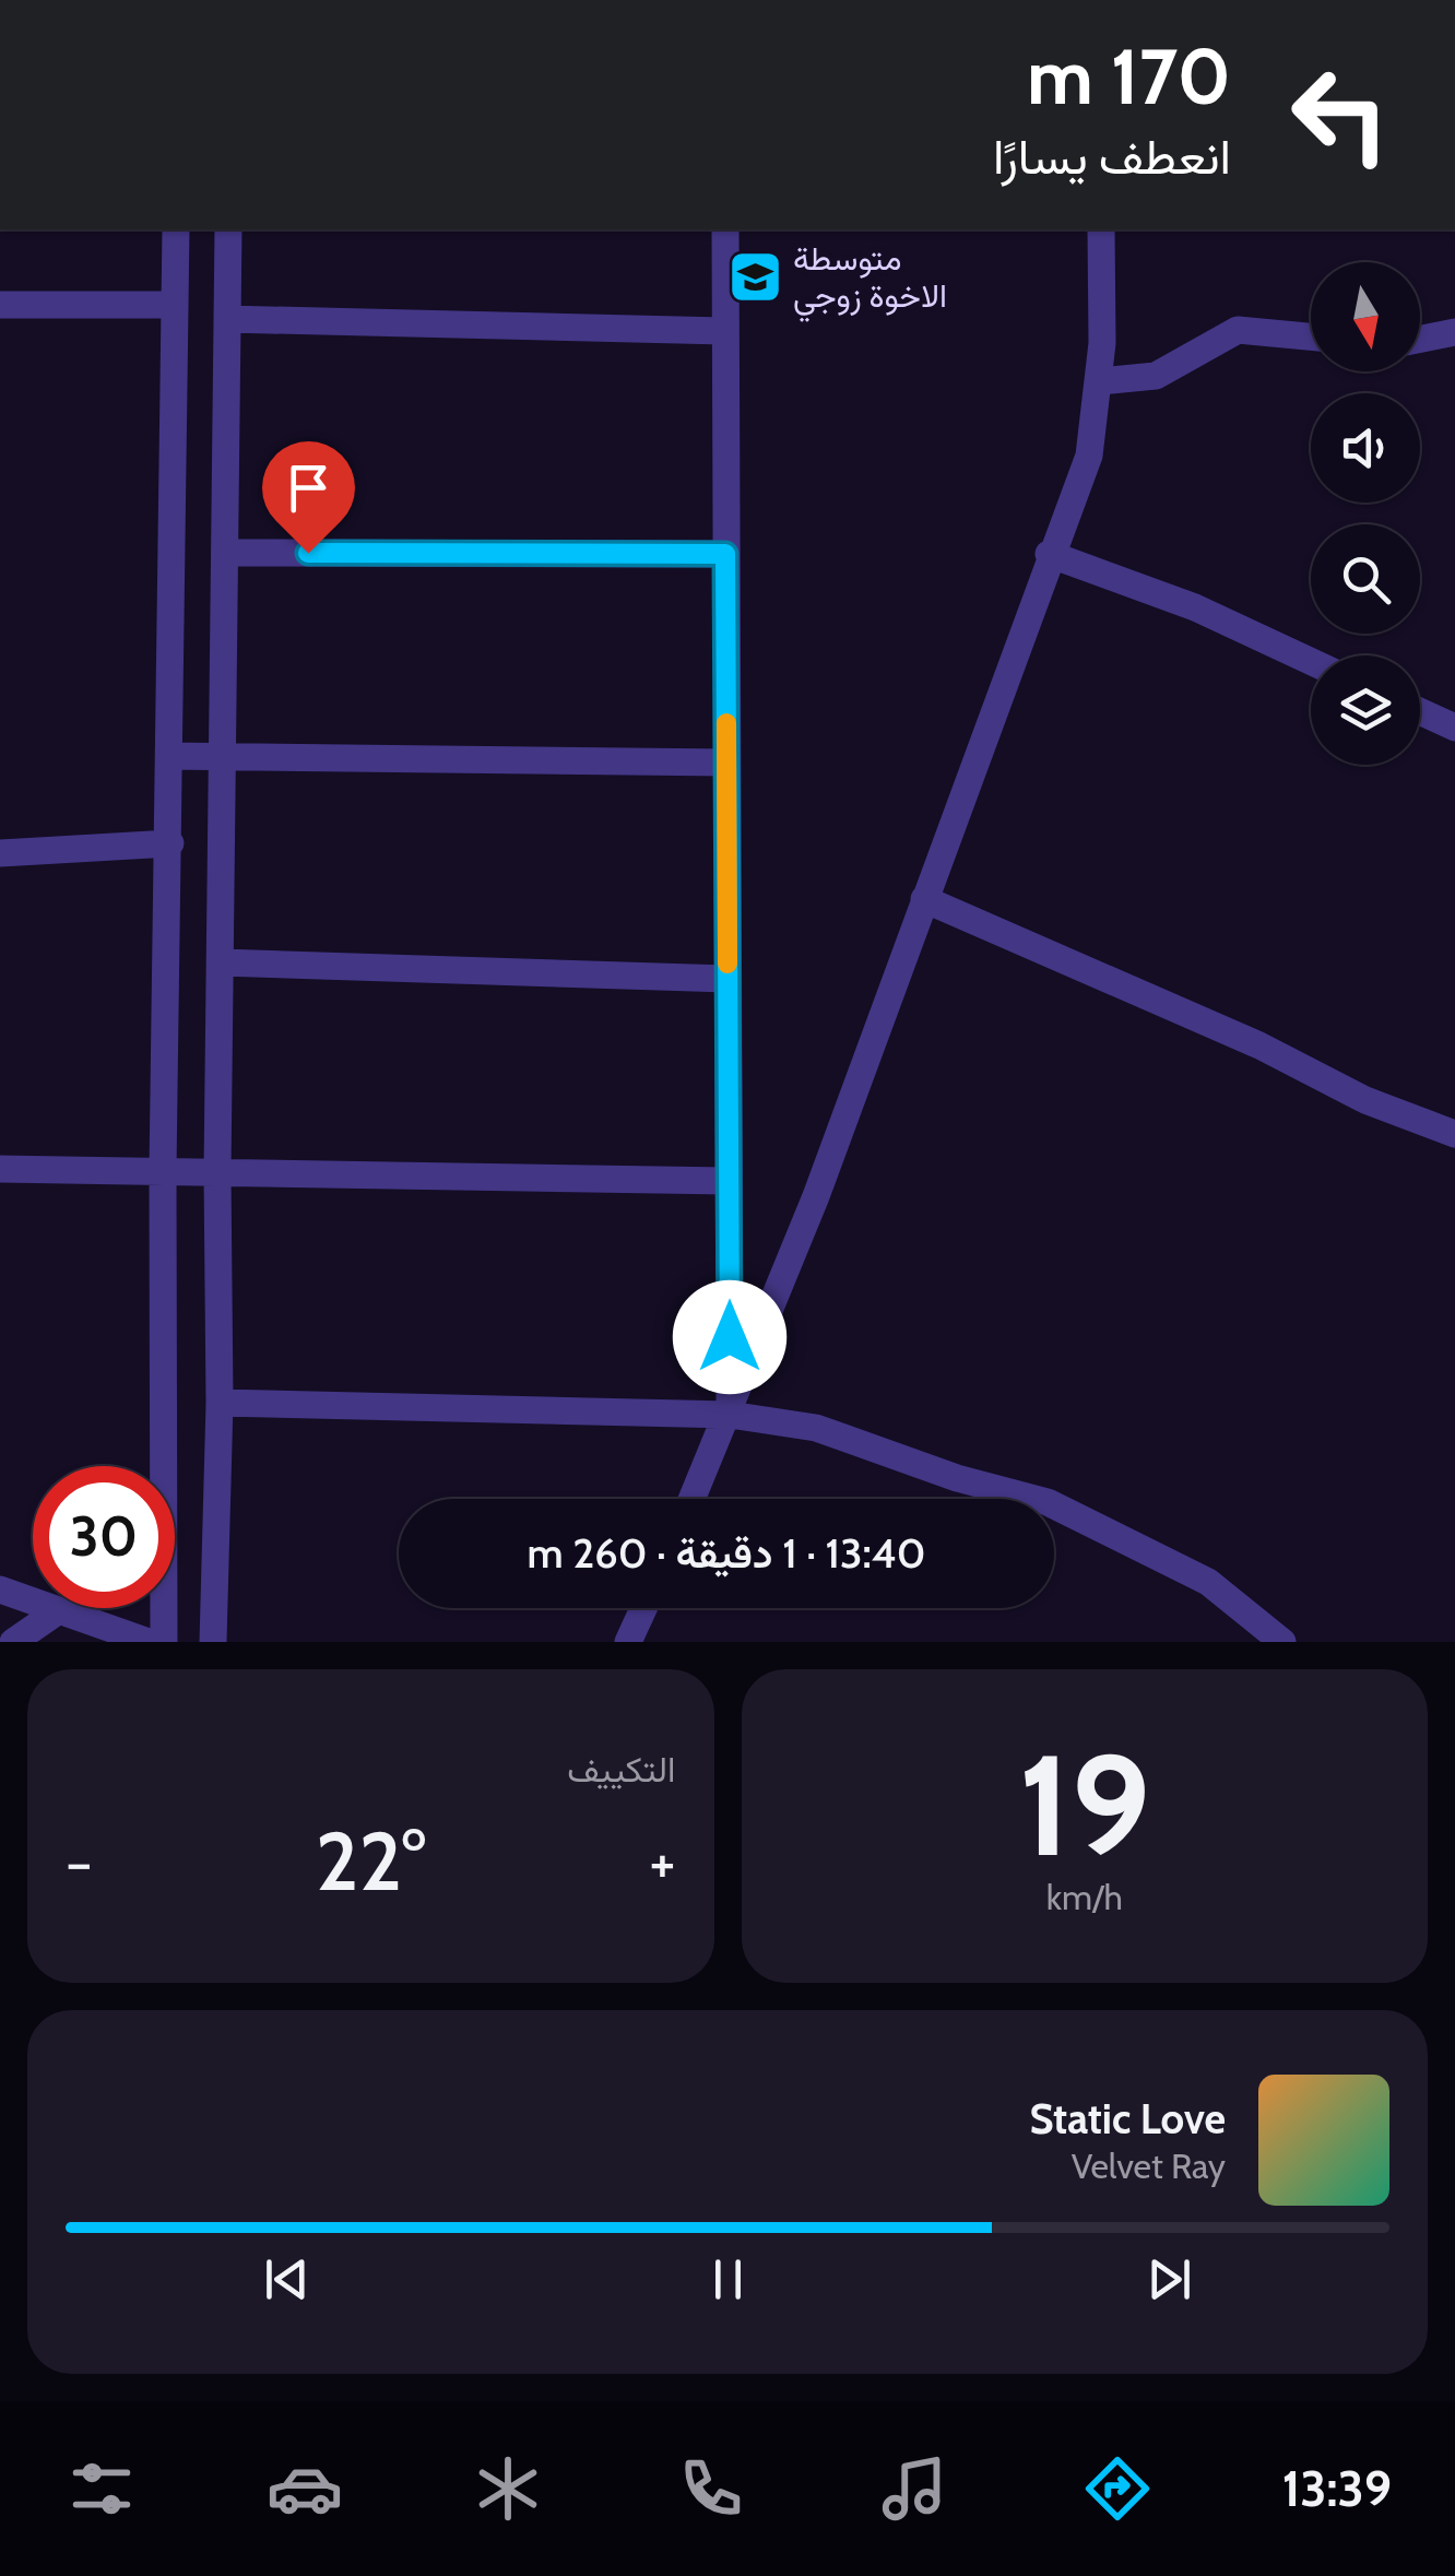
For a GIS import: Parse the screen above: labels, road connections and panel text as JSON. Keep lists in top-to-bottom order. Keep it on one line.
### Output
{"places":{"school or university":["متوسطة الاخوة زوجي"]},"north":"bottom","page":{"turn":["170 m","انعطف يسارًا"],"limit":"30","trip":"13:40 · 1 دقيقة · 260 m","tile":[["19","km/h"],"التكييف"],"heat":["−","22°","+"],"song":["Static Love","Velvet Ray"],"tabs":"13:39"}}
